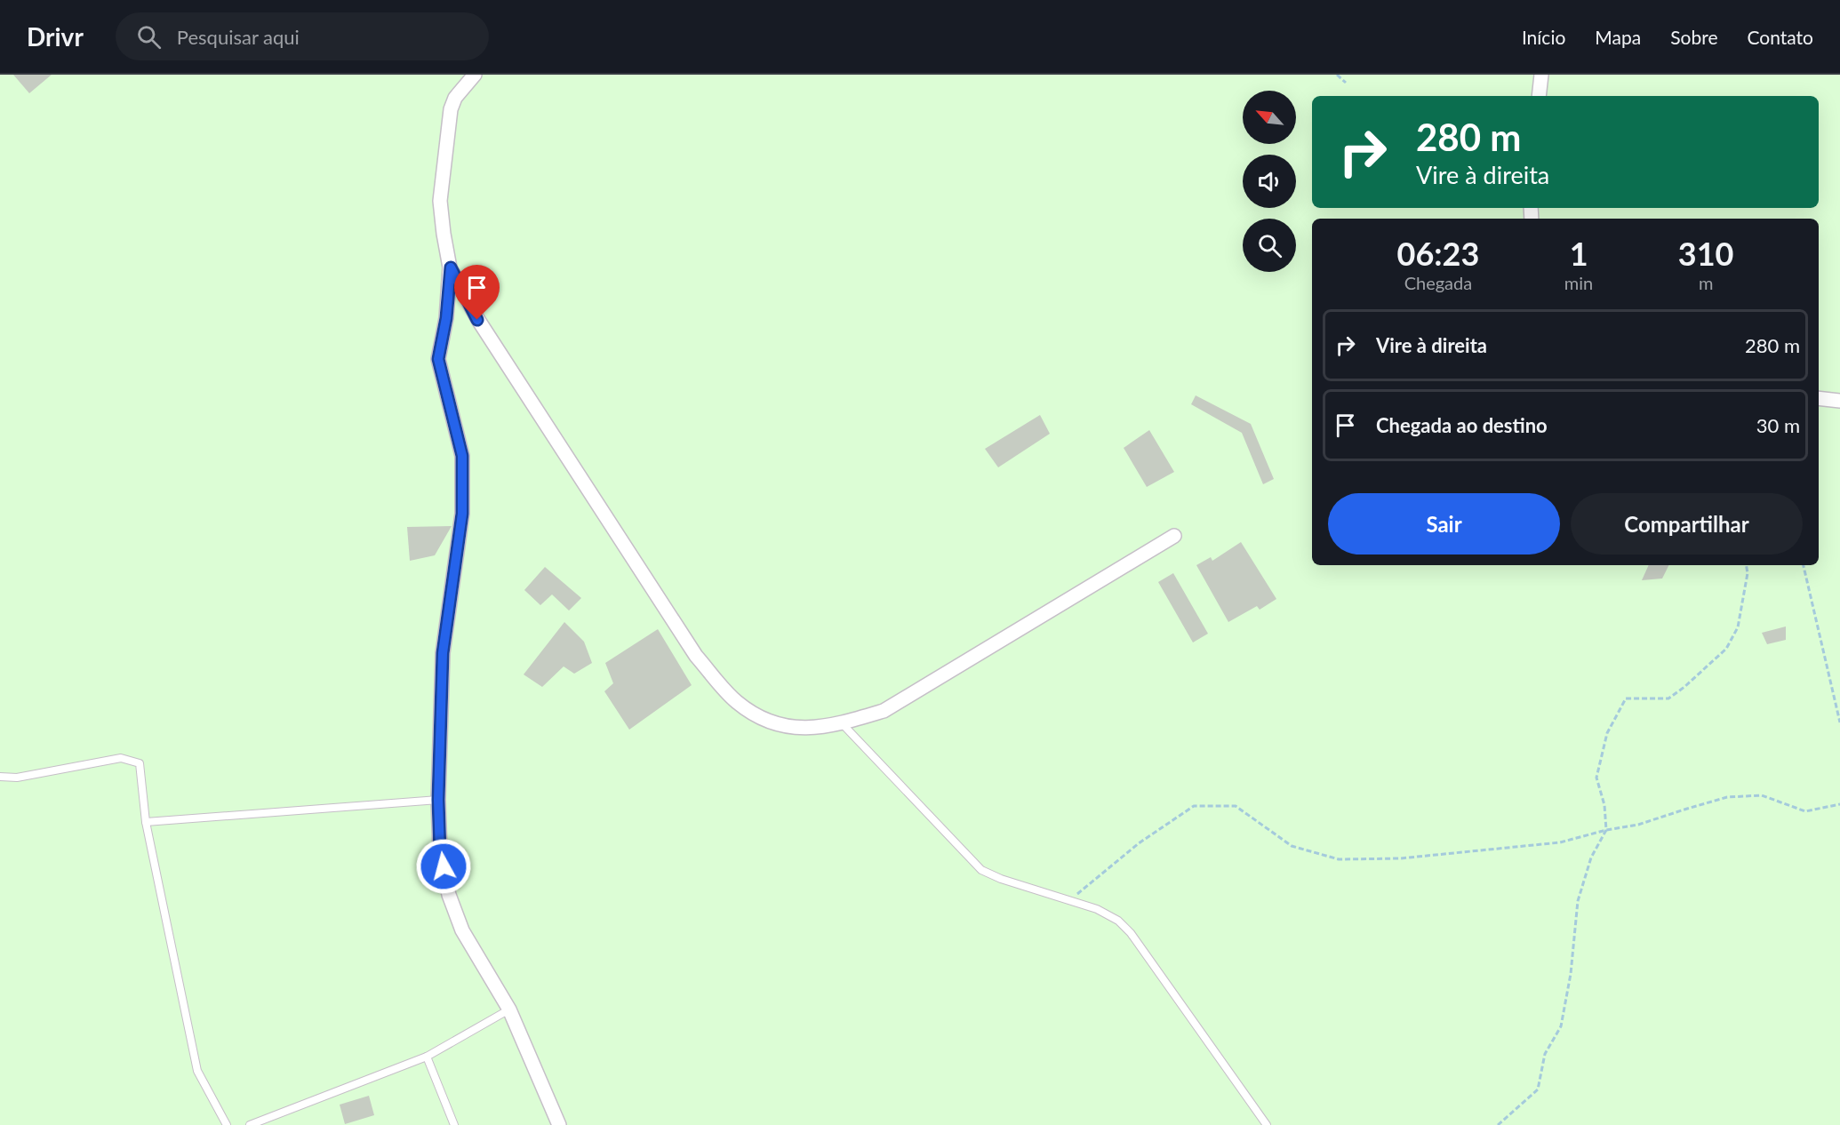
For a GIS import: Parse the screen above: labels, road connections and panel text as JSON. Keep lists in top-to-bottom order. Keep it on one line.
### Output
{"north":"top left","page":{"header":"Drivr","search":"Pesquisar aqui","nav":["Início","Mapa","Sobre","Contato"],"turn":["280 m","Vire à direita"],"eta":["06:23","Chegada","1","min","310","m"],"list":[{"name":"Vire à direita","value":"280 m"},{"name":"Chegada ao destino","value":"30 m"}],"buttons":["Sair","Compartilhar"]}}
